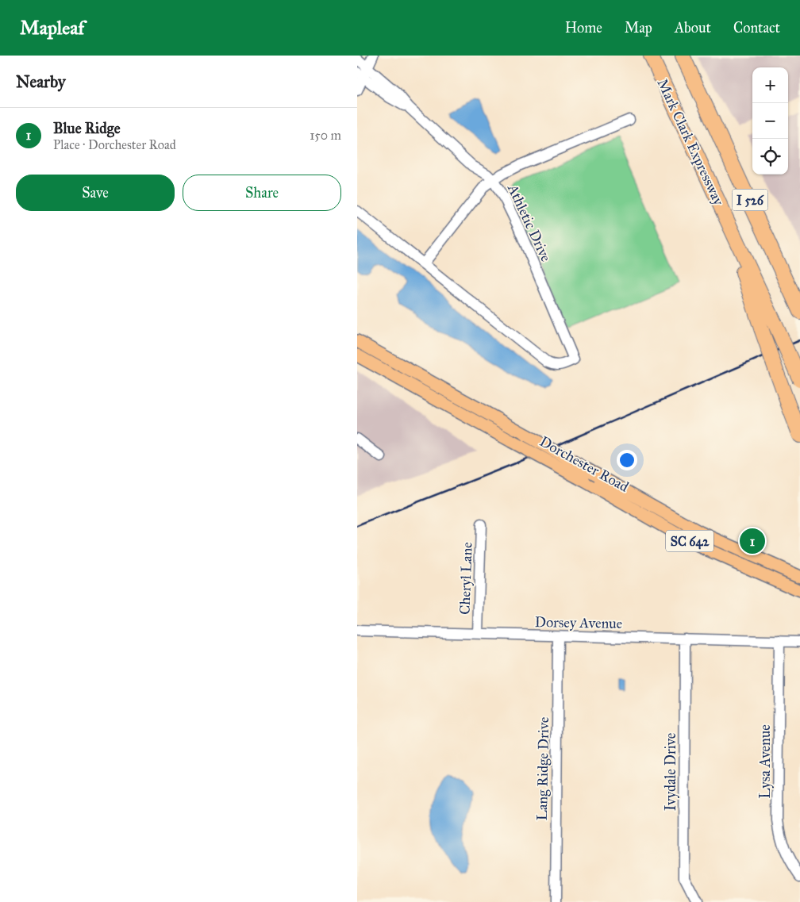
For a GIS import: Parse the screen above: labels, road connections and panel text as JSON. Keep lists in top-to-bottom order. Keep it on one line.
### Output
{"streets":{"highway":["Mark Clark Expressway","I 526"],"main road":["Dorchester Road","SC 642"],"street":["Athletic Drive","Cheryl Lane","Dorsey Avenue","Lysa Avenue","Lang Ridge Drive","Ivydale Drive"]},"crossings":[["Cheryl Lane","Dorsey Avenue"],["Dorsey Avenue","Lysa Avenue"],["Dorsey Avenue","Lang Ridge Drive"],["Dorsey Avenue","Ivydale Drive"]],"page":{"header":"Mapleaf","nav":["Home","Map","About","Contact"],"heading":"Nearby","map_buttons":["+","−"],"list":[{"mark":"1","name":"Blue Ridge","note":"Place · Dorchester Road","value":"150 m"}],"buttons":["Save","Share"],"pins":"1"}}
